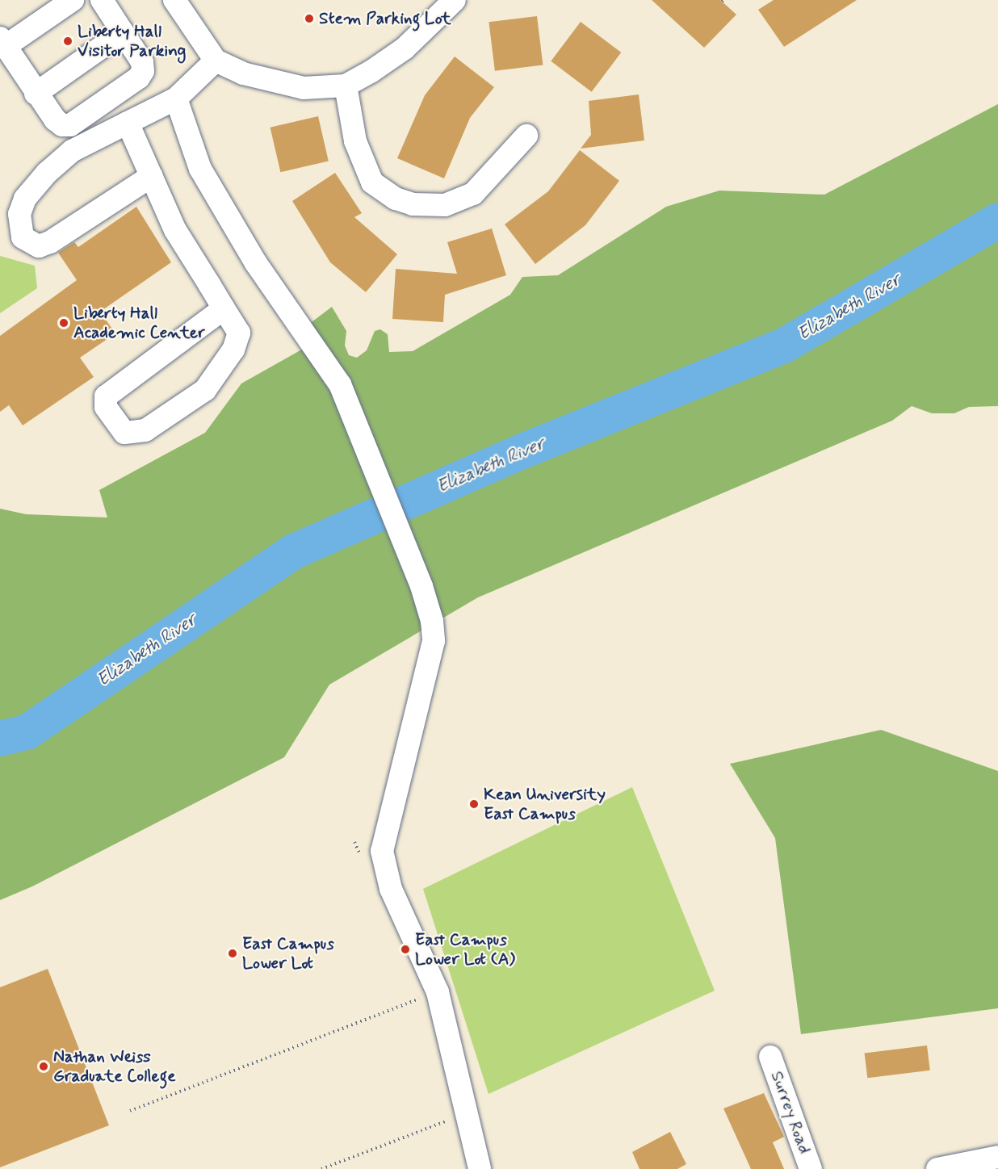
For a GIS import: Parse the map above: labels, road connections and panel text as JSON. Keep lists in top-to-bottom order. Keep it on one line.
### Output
{"streets":{"street":["Surrey Road"]},"water":["Elizabeth River"],"places":["Stem Parking Lot","Liberty Hall Visitor Parking","Liberty Hall Academic Center","Kean University East Campus","East Campus Lower Lot (A)","East Campus Lower Lot","Nathan Weiss Graduate College"]}
